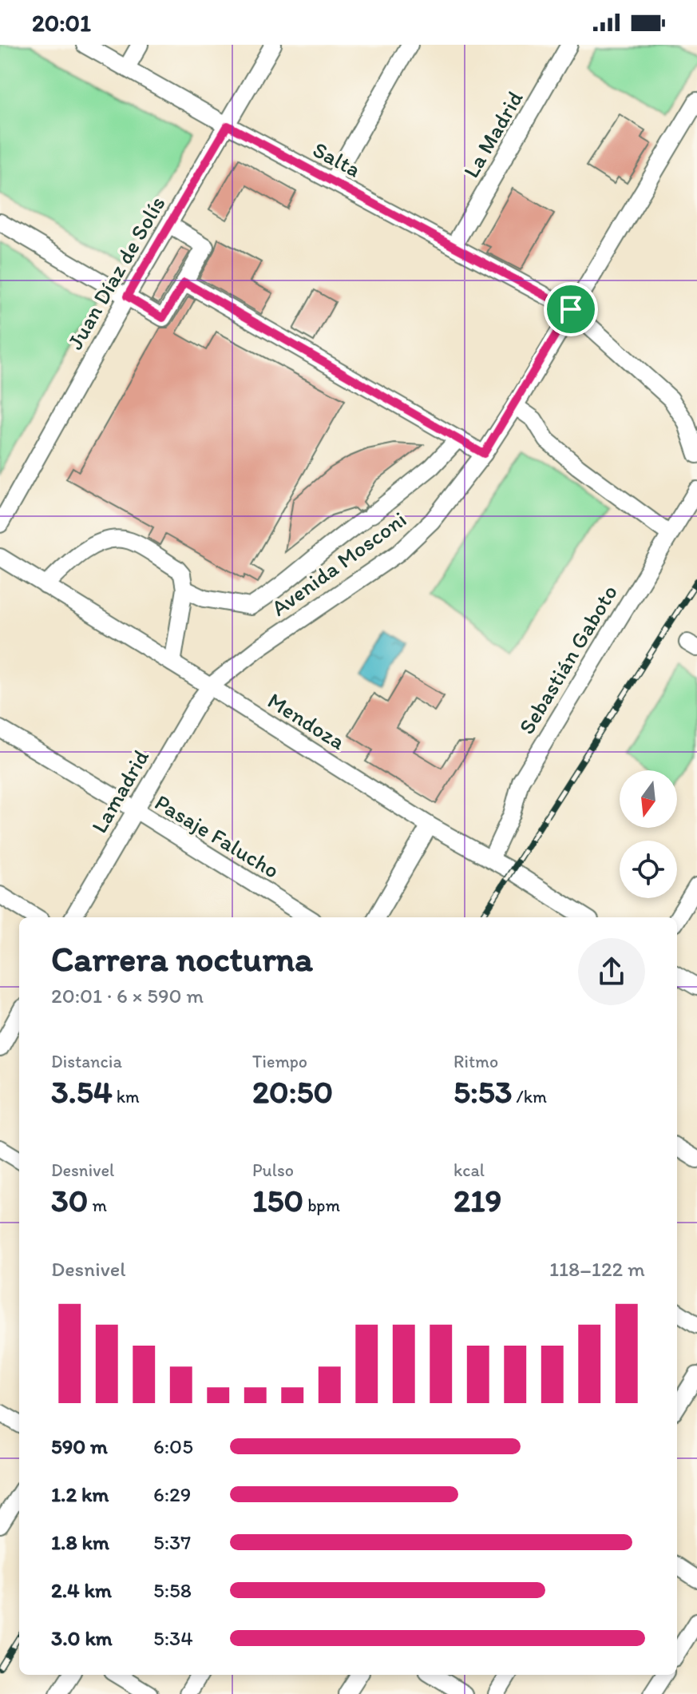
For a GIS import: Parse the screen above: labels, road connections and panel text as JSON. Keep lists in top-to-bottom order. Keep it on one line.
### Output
{"streets":{"street":["La Madrid","Salta","Juan Díaz de Solís","Avenida Mosconi","Sebastián Gaboto","Mendoza","Lamadrid","Pasaje Falucho"]},"crossings":[["La Madrid","Salta"],["Salta","Juan Díaz de Solís"],["Salta","Avenida Mosconi"],["Avenida Mosconi","Mendoza"],["Avenida Mosconi","Lamadrid"],["Sebastián Gaboto","Mendoza"],["Mendoza","Lamadrid"],["Lamadrid","Pasaje Falucho"]],"north":"bottom","page":{"status":"20:01","heading":["Carrera nocturna","20:01 · 6 × 590 m"],"stats":[["Distancia","3.54 km"],["Tiempo","20:50"],["Ritmo","5:53 /km"],["Desnivel","30 m"],["Pulso","150 bpm"],["kcal","219"]],"chart":["Desnivel","118–122 m"],"list":[{"name":"590 m","note":"6:05"},{"name":"1.2 km","note":"6:29"},{"name":"1.8 km","note":"5:37"},{"name":"2.4 km","note":"5:58"},{"name":"3.0 km","note":"5:34"}]}}
